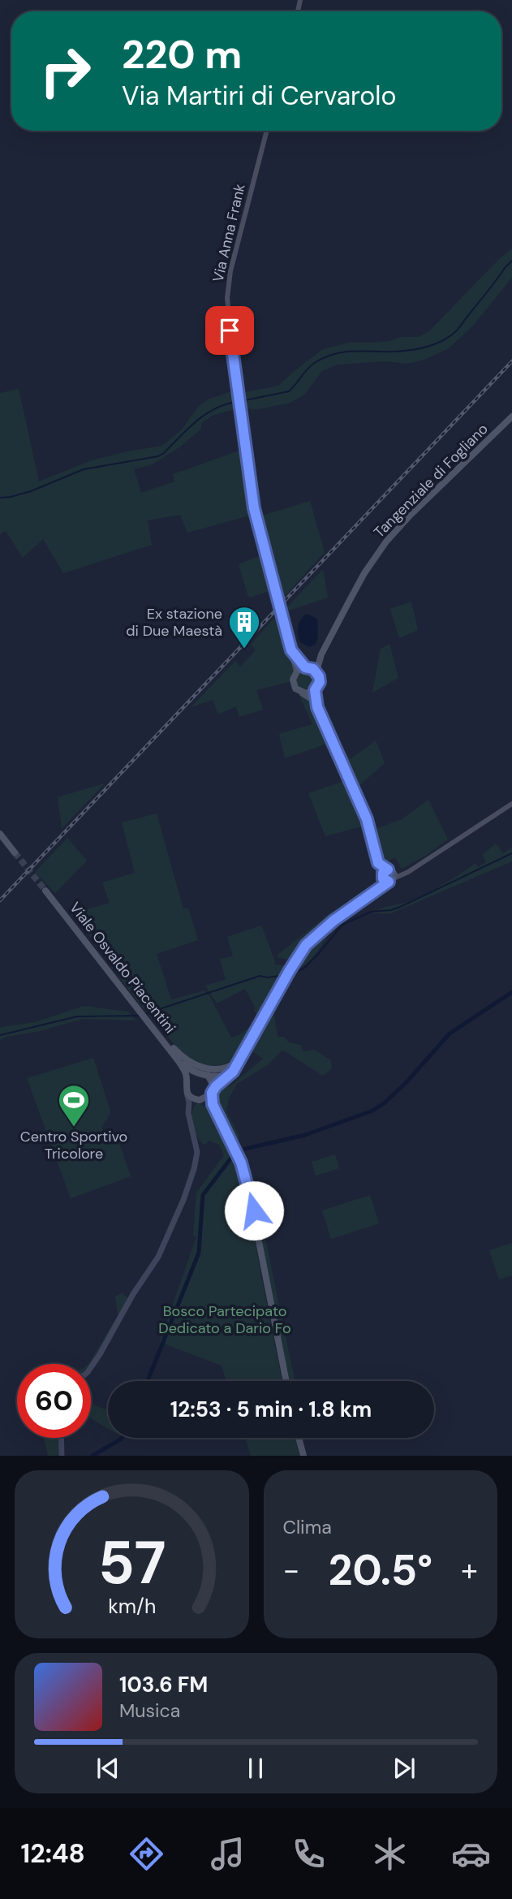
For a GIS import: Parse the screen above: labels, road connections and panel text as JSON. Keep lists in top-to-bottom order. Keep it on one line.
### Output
{"streets":{"main road":["Tangenziale di Fogliano","Viale Osvaldo Piacentini"],"street":["Via Anna Frank"]},"crossings":[["Via Anna Frank","Tangenziale di Fogliano"]],"parks":["Bosco Partecipato Dedicato a Dario Fo"],"places":{"building":["Ex stazione di Due Maestà"],"sports":["Centro Sportivo Tricolore"]},"page":{"turn":["220 m","Via Martiri di Cervarolo"],"limit":"60","trip":"12:53 · 5 min · 1.8 km","tile":"Clima","heat":["−","20.5°","+"],"song":["103.6 FM","Musica"],"tabs":"12:48","gauge":["57","km/h"]}}
